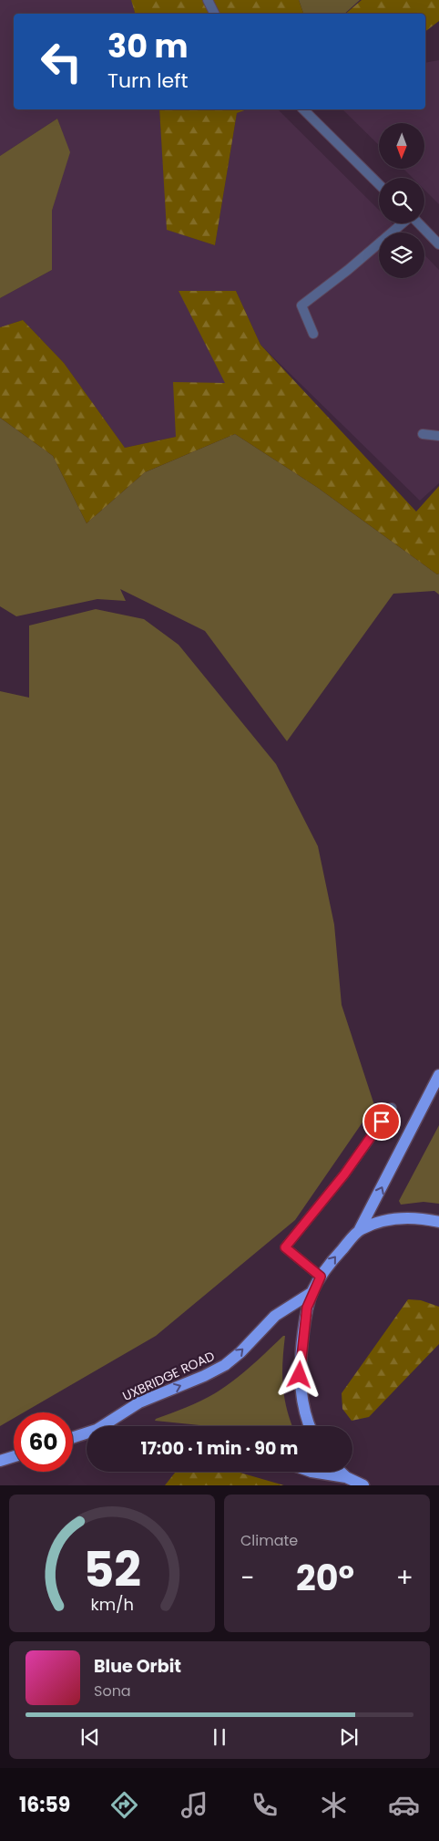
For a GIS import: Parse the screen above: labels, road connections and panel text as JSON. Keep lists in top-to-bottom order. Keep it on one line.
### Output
{"streets":{"main road":["UXBRIDGE ROAD"]},"one_way":["UXBRIDGE ROAD"],"north":"bottom","page":{"turn":["30 m","Turn left"],"limit":"60","trip":"17:00 · 1 min · 90 m","tile":"Climate","heat":["−","20°","+"],"song":["Blue Orbit","Sona"],"tabs":"16:59","gauge":["52","km/h"]}}
